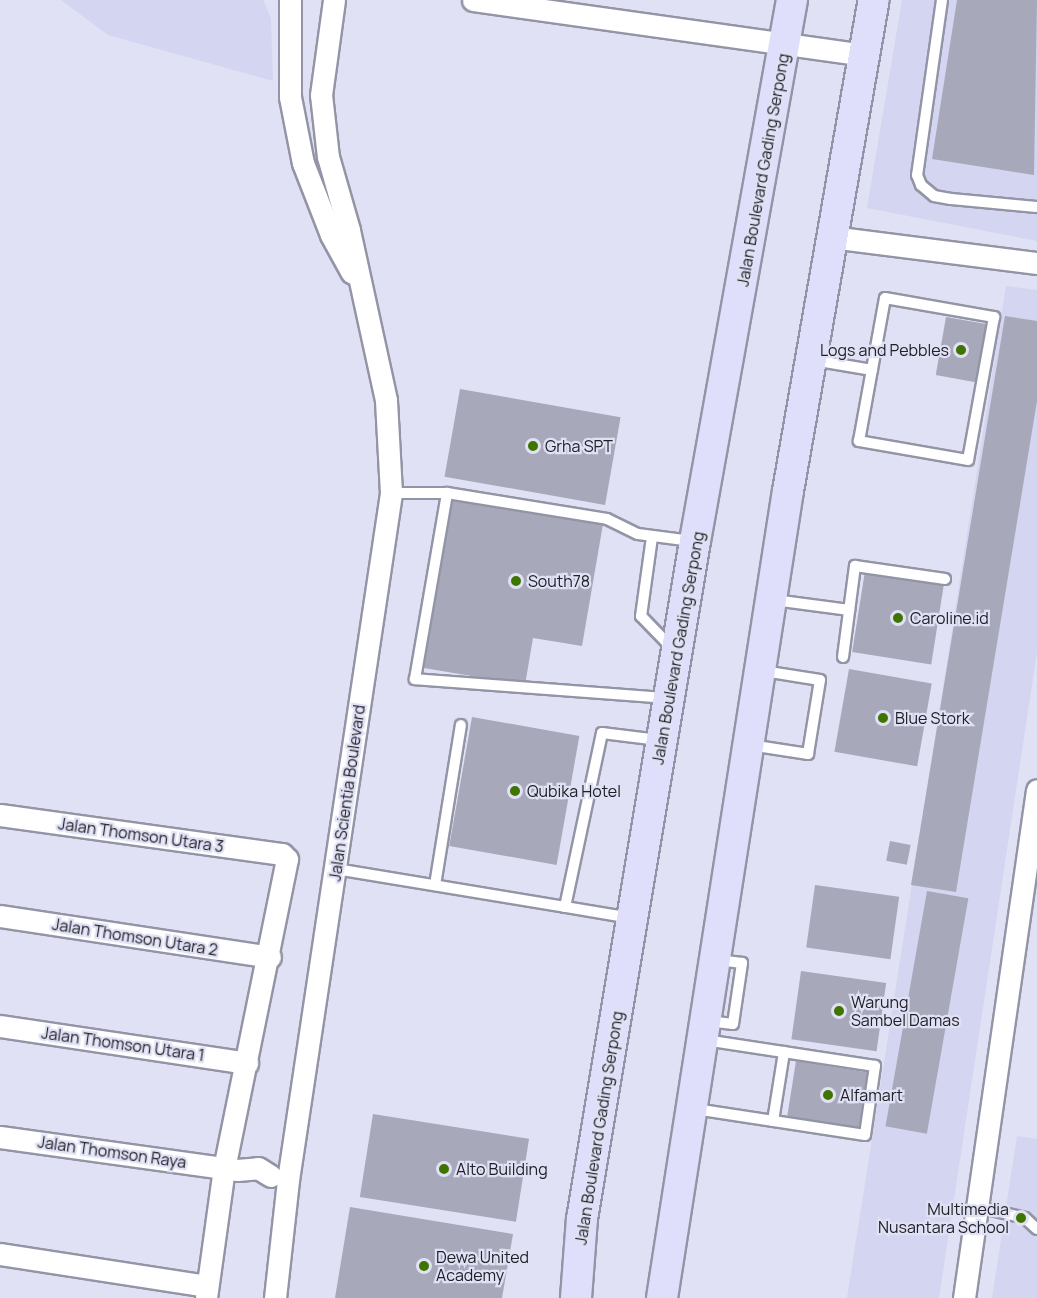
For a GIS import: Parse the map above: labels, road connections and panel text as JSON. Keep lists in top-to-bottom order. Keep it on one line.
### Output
{"streets":{"main road":["Jalan Boulevard Gading Serpong"],"street":["Jalan Scientia Boulevard","Jalan Thomson Utara 3","Jalan Thomson Utara 2","Jalan Thomson Utara 1","Jalan Thomson Raya"]},"crossings":[["Jalan Scientia Boulevard","Jalan Thomson Raya"],["Jalan Thomson Utara 3","Jalan Thomson Utara 2"]],"places":["Logs and Pebbles","Grha SPT","South78","Caroline.id","Blue Stork","Qubika Hotel","Warung Sambel Damas","Alfamart","Alto Building","Multimedia Nusantara School","Dewa United Academy"]}
